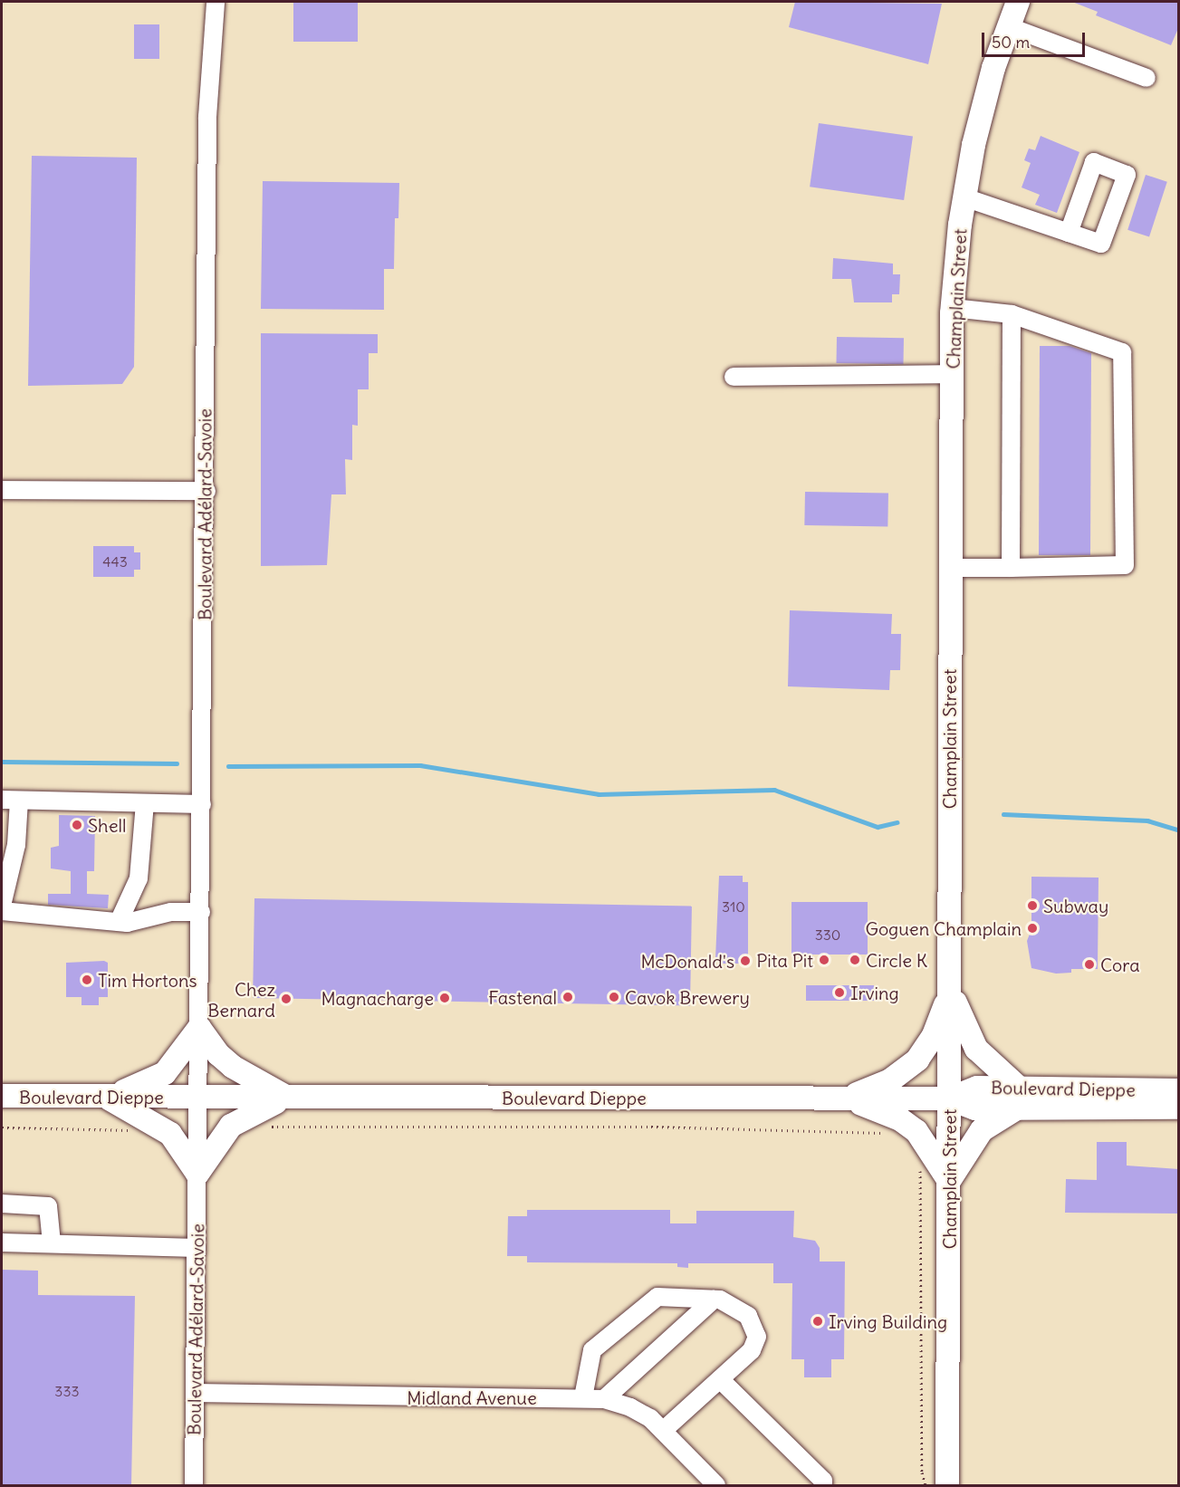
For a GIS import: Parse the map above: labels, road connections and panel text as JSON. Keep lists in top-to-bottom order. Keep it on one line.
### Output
{"streets":{"main road":["Champlain Street","Boulevard Dieppe"],"street":["Boulevard Adélard-Savoie","Midland Avenue"]},"crossings":[["Champlain Street","Boulevard Dieppe"],["Boulevard Adélard-Savoie","Boulevard Dieppe"],["Boulevard Adélard-Savoie","Midland Avenue"]],"places":["Shell","Subway","Goguen Champlain","Pita Pit","Circle K","McDonald's","Cora","Tim Hortons","Irving","Fastenal","Cavok Brewery","Magnacharge","Chez Bernard","Irving Building"],"house_numbers":["443","310","330","333"],"scale_bar":"50 m"}
